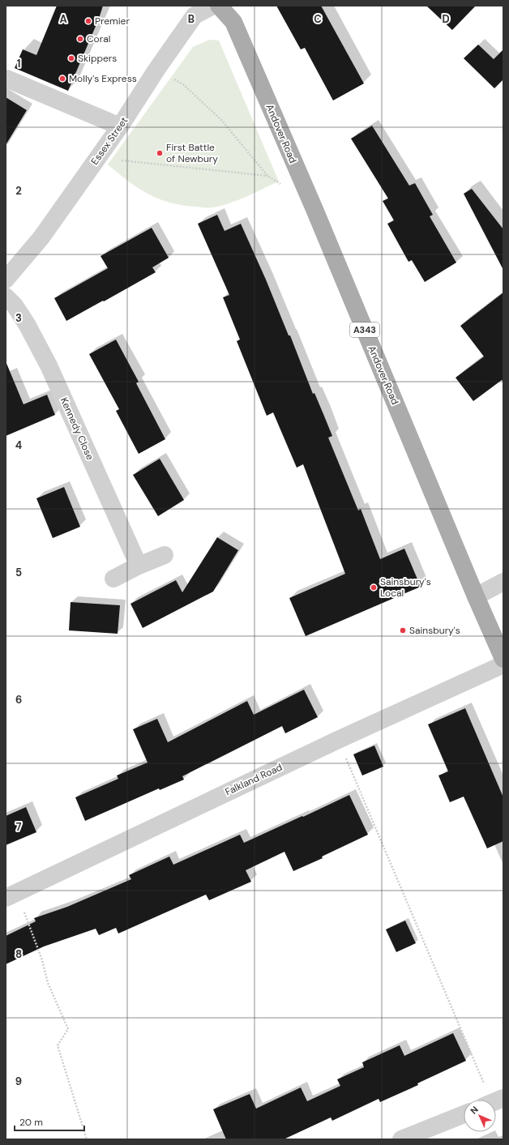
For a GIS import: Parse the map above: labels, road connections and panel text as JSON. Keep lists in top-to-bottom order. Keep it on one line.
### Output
{"streets":{"main road":["Andover Road","A343"],"street":["Essex Street","Kennedy Close","Falkland Road"]},"places":["Premier","Coral","Skippers","Molly's Express","First Battle of Newbury","Sainsbury's Local","Sainsbury's"],"scale_bar":"20 m","north":"top left","grid":{"columns":["A","B","C","D"],"rows":["1","2","3","4","5","6","7","8","9"]}}
